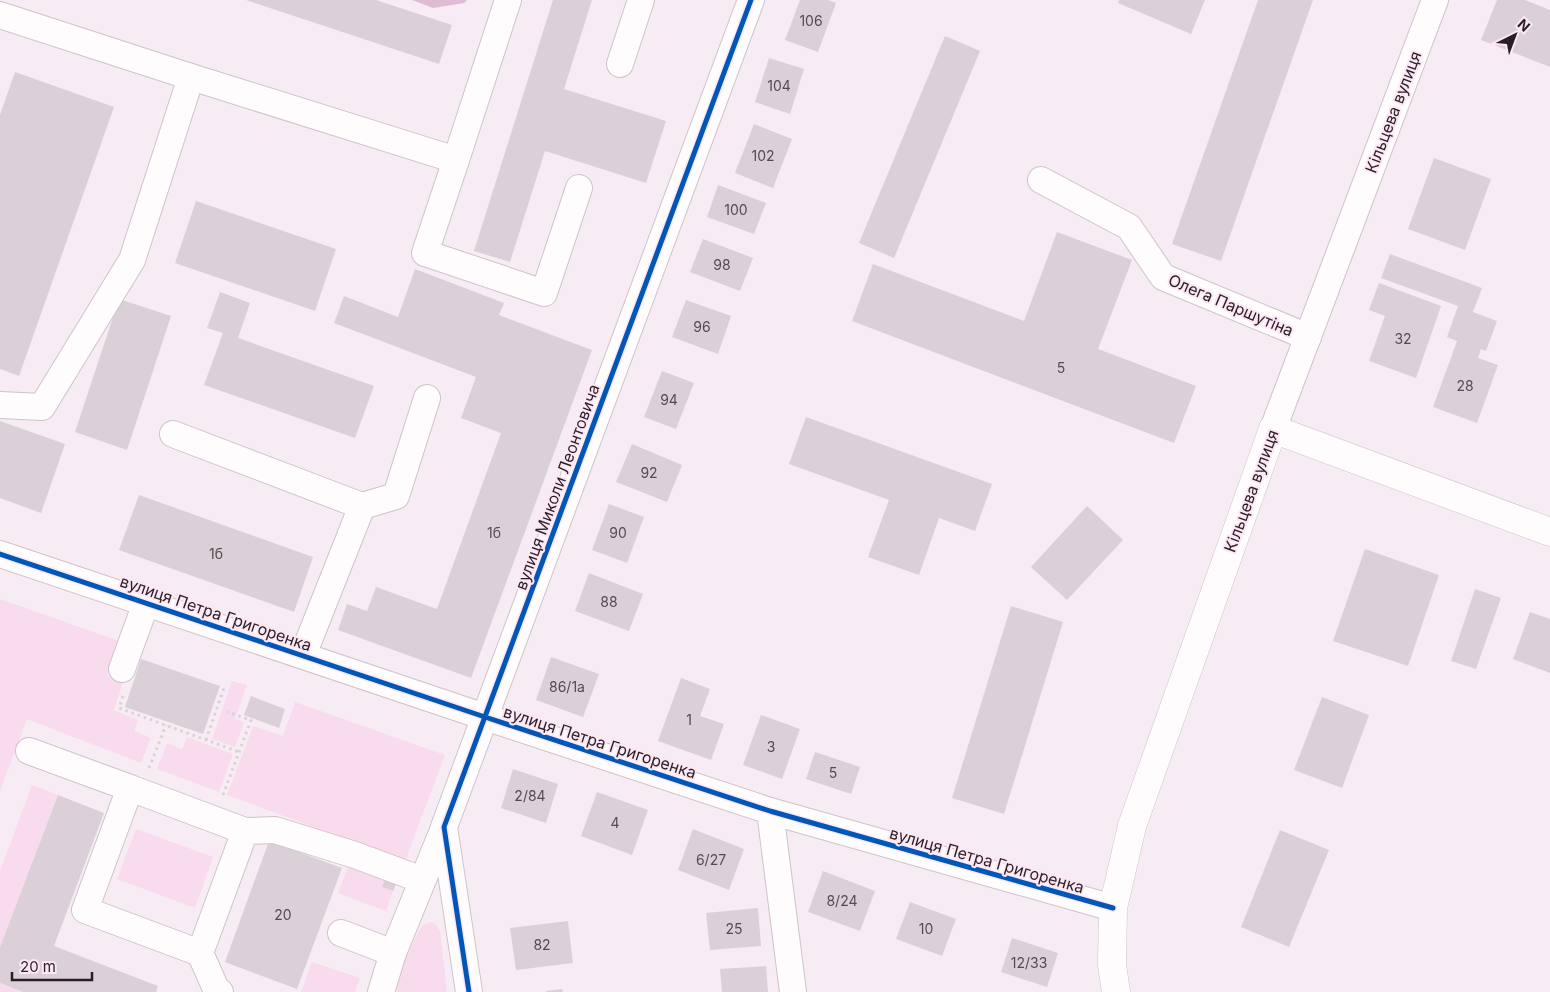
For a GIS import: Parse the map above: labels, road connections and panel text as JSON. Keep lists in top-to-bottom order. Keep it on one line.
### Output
{"streets":{"main road":["Кільцева вулиця"],"street":["Олега Паршутіна","вулиця Миколи Леонтовича","вулиця Петра Григоренка"]},"crossings":[["Кільцева вулиця","Олега Паршутіна"],["Кільцева вулиця","вулиця Петра Григоренка"],["вулиця Миколи Леонтовича","вулиця Петра Григоренка"]],"house_numbers":["106","104","102","100","98","96","32","5","28","94","92","1б","90","1б","88","86/1а","1","3","5","2/84","4","6/27","8/24","20","25","10","82","12/33"],"scale_bar":"20 m","north":"top right"}
